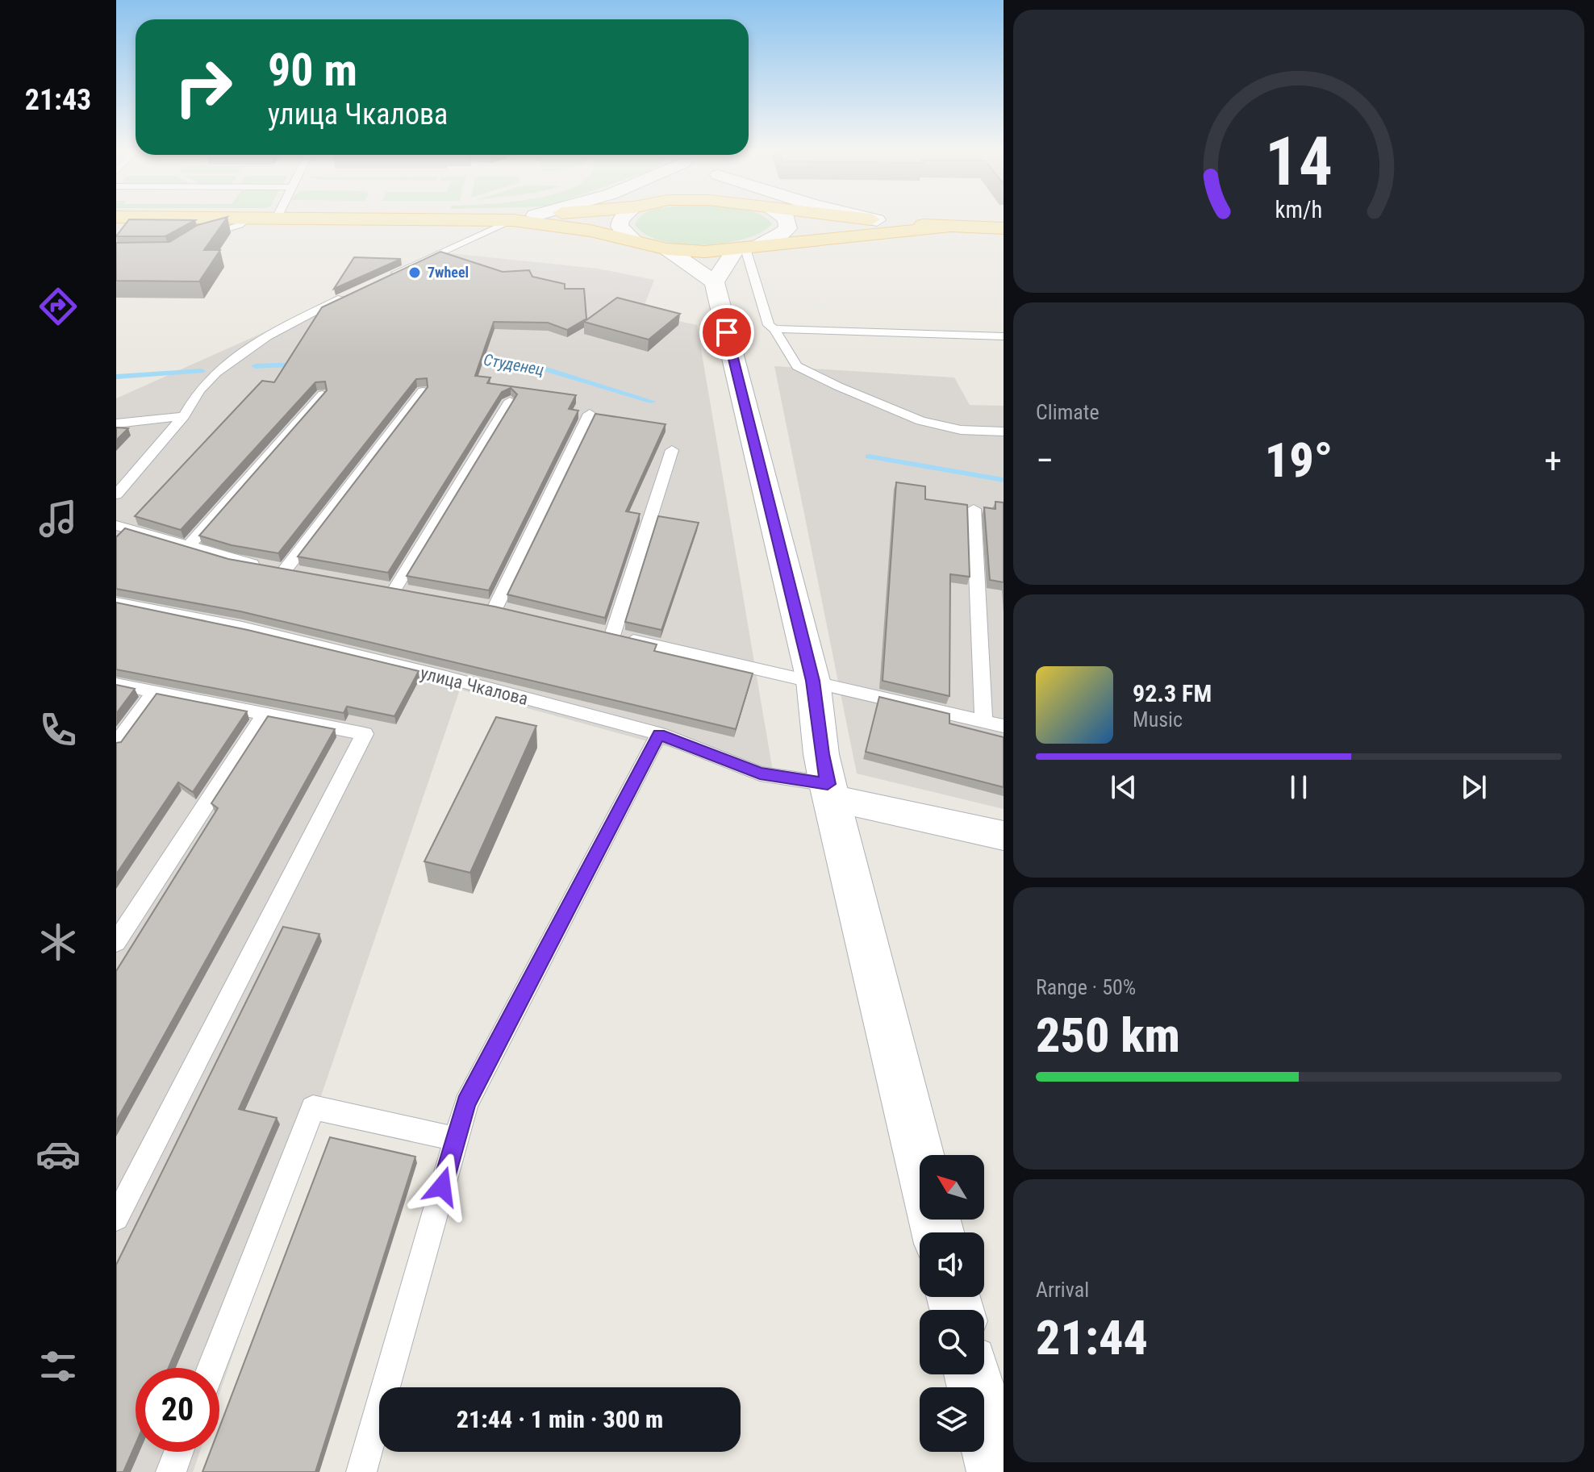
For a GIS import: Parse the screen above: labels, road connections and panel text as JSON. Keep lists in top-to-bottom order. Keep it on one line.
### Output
{"streets":{"street":["улица Чкалова"]},"water":["Студенец"],"places":["7wheel"],"north":"top left","page":{"tabs":"21:43","turn":["90 m","улица Чкалова"],"tile":["Climate",["Range · 50%","250 km"],["Arrival","21:44"]],"heat":["−","19°","+"],"song":["92.3 FM","Music"],"limit":"20","trip":"21:44 · 1 min · 300 m","gauge":["14","km/h"]}}
